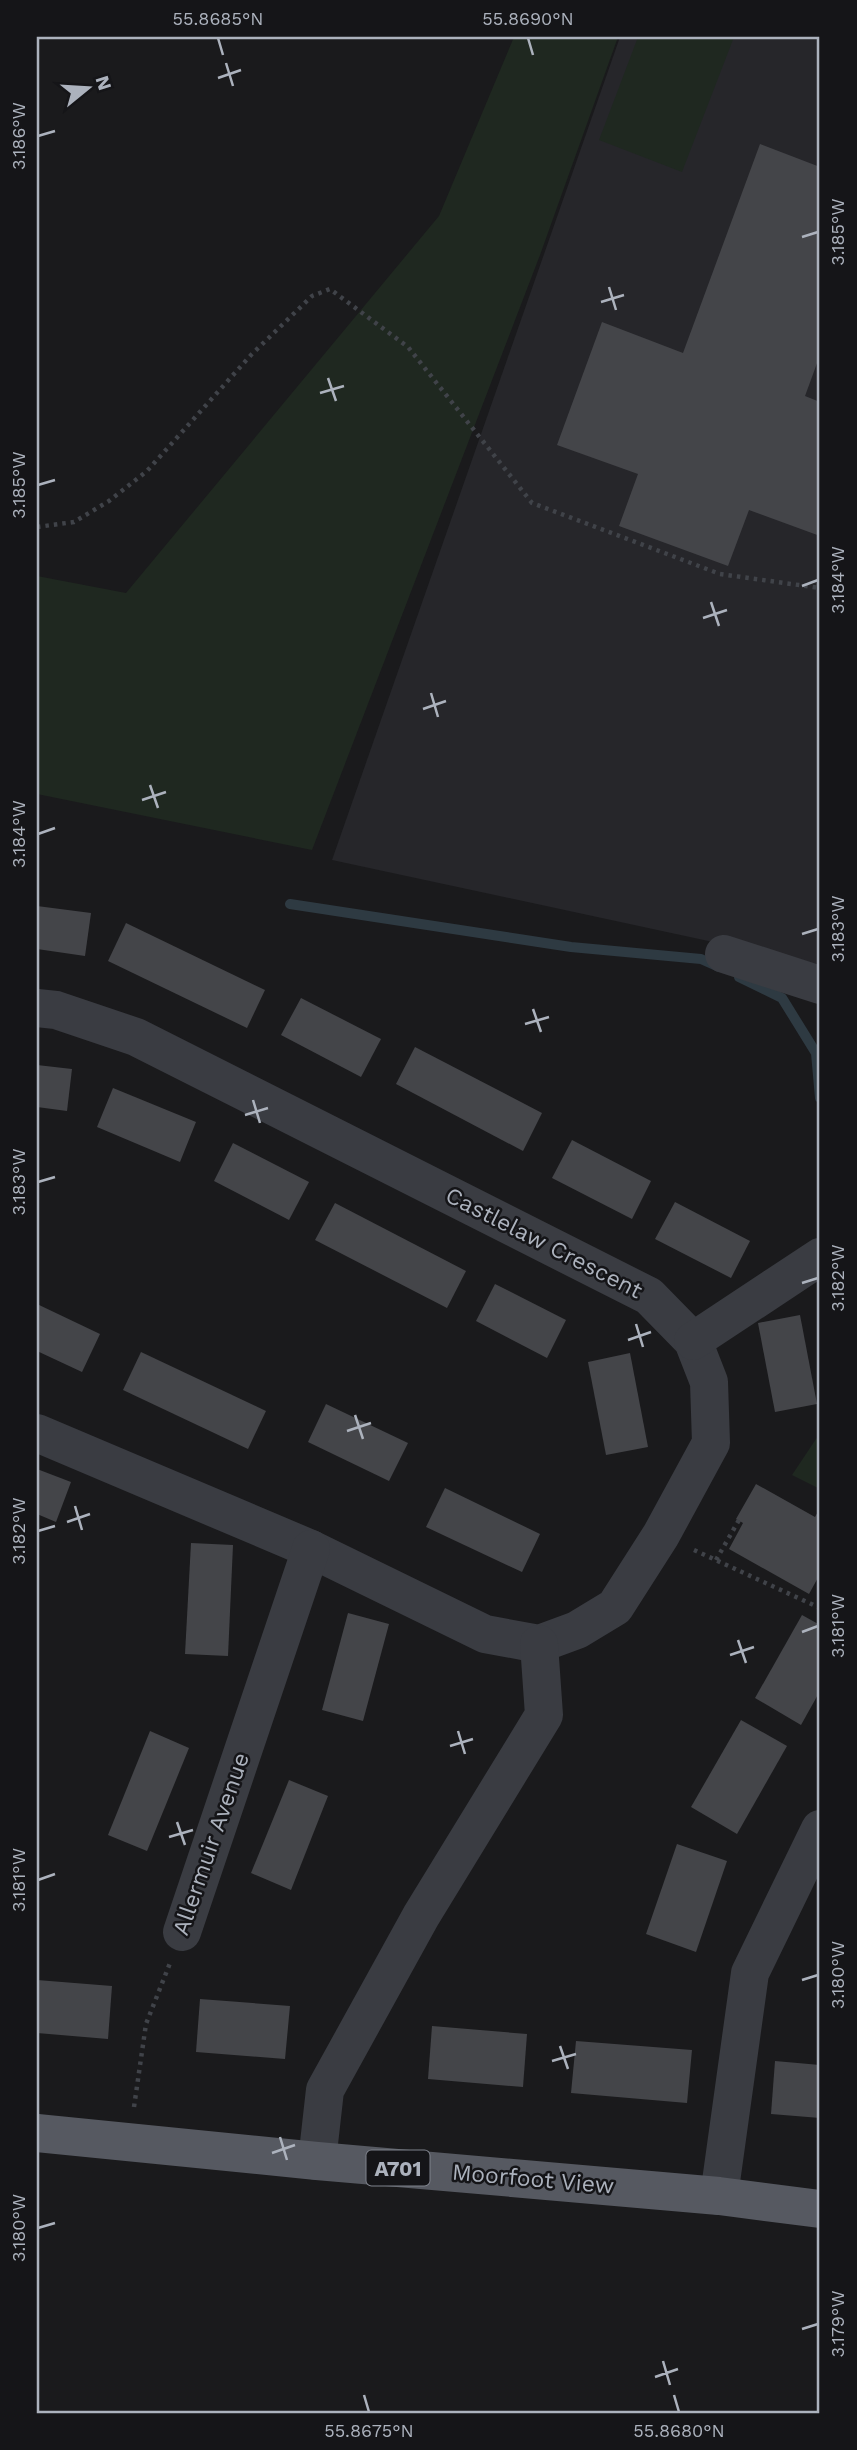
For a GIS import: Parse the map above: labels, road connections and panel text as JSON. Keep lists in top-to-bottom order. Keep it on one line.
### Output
{"streets":{"main road":["A701","Moorfoot View"],"street":["Castlelaw Crescent","Allermuir Avenue"]},"crossings":[["Allermuir Avenue","Moorfoot View"]],"north":"right","coordinates":["55.8685°N","55.8690°N","3.186°W","3.185°W","3.184°W","3.183°W","3.182°W","3.181°W","3.180°W","3.179°W","55.8675°N","55.8680°N"]}
